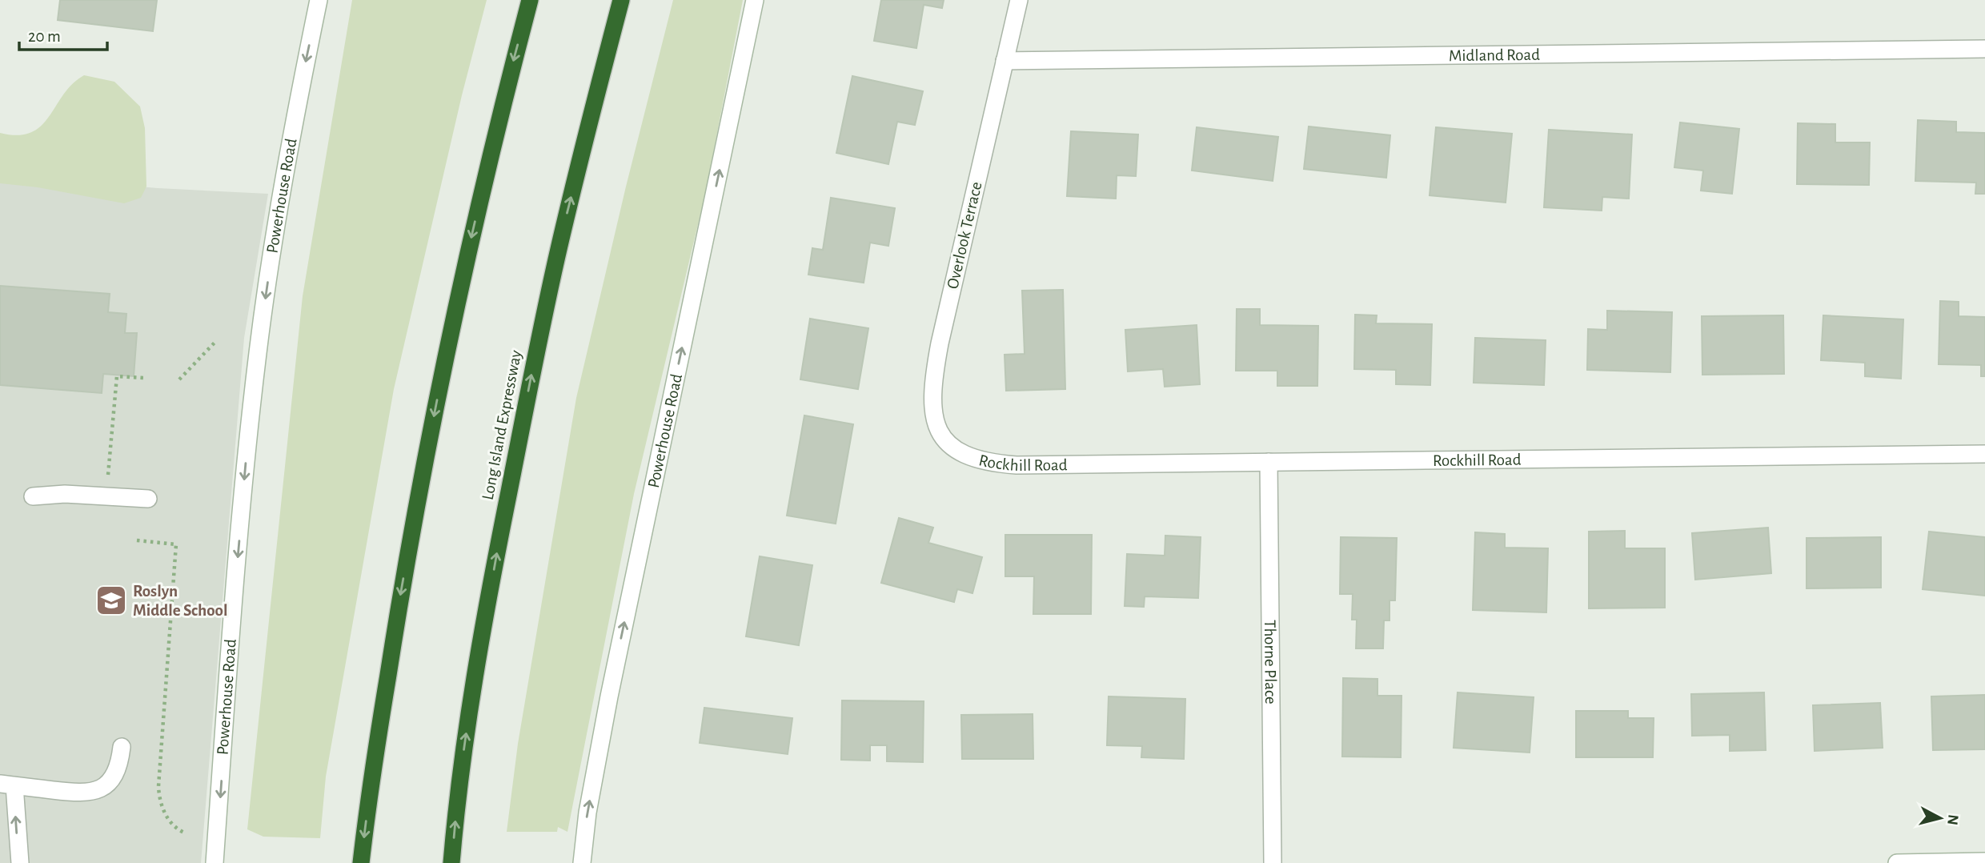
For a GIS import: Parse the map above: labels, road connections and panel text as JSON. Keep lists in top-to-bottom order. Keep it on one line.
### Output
{"streets":{"highway":["Long Island Expressway"],"street":["Midland Road","Powerhouse Road","Overlook Terrace","Rockhill Road","Thorne Place"]},"crossings":[["Midland Road","Overlook Terrace"],["Overlook Terrace","Rockhill Road"],["Rockhill Road","Thorne Place"]],"places":{"school or university":["Roslyn Middle School"]},"scale_bar":"20 m","north":"right"}
